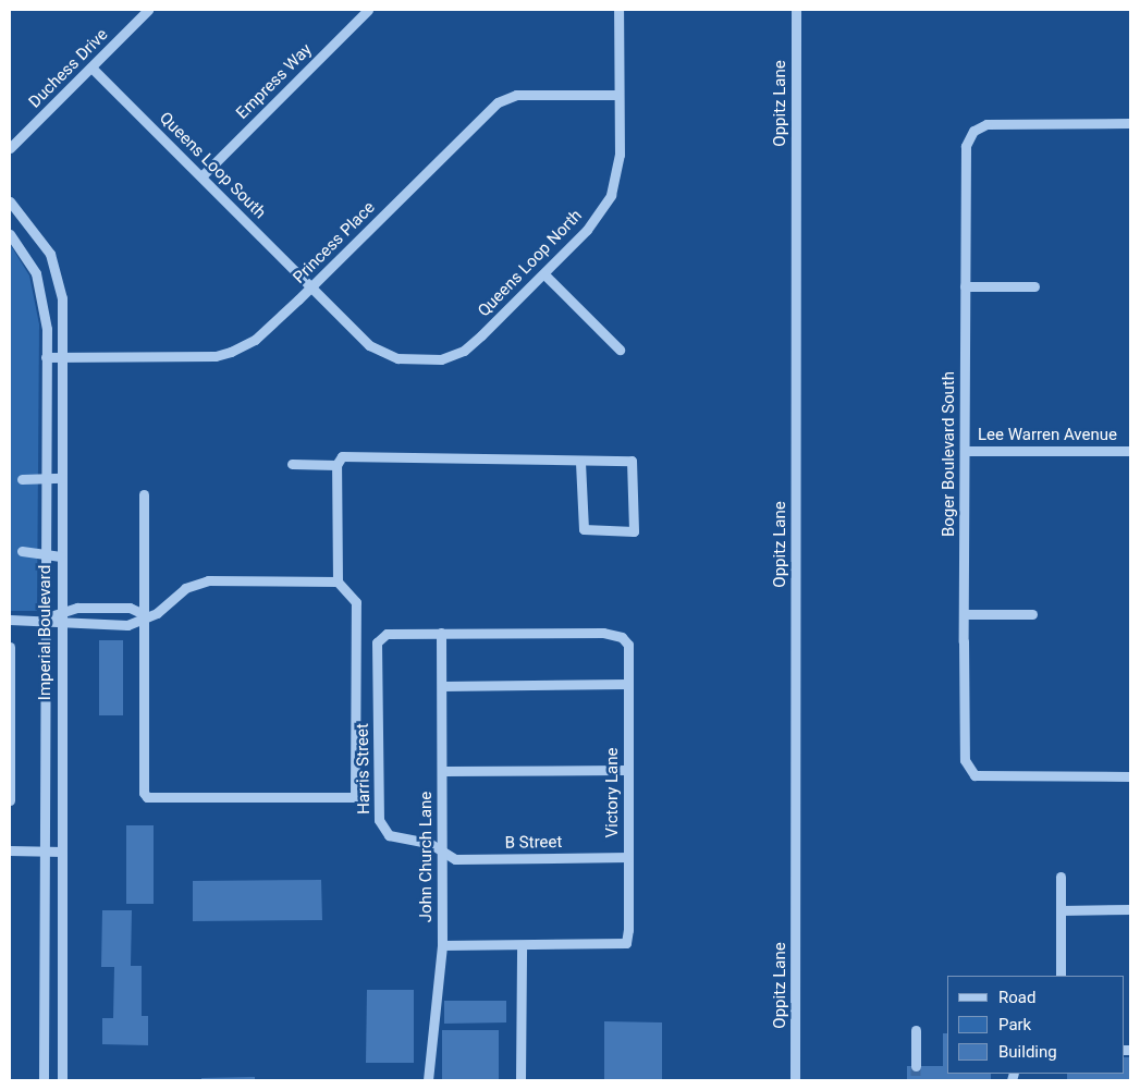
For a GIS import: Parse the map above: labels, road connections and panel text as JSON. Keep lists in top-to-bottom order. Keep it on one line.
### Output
{"streets":{"street":["Duchess Drive","Empress Way","Oppitz Lane","Queens Loop South","Princess Place","Queens Loop North","Lee Warren Avenue","Boger Boulevard South","Imperial Boulevard","Harris Street","Victory Lane","B Street","John Church Lane"]},"crossings":[["Duchess Drive","Queens Loop South"],["Empress Way","Queens Loop South"],["Queens Loop South","Princess Place"],["Queens Loop South","Queens Loop North"],["Princess Place","Queens Loop North"],["Princess Place","Imperial Boulevard"],["Lee Warren Avenue","Boger Boulevard South"],["Harris Street","Victory Lane"],["Harris Street","B Street"],["Harris Street","John Church Lane"],["Victory Lane","B Street"],["Victory Lane","John Church Lane"],["B Street","John Church Lane"]],"legend":["Road","Park","Building"]}
